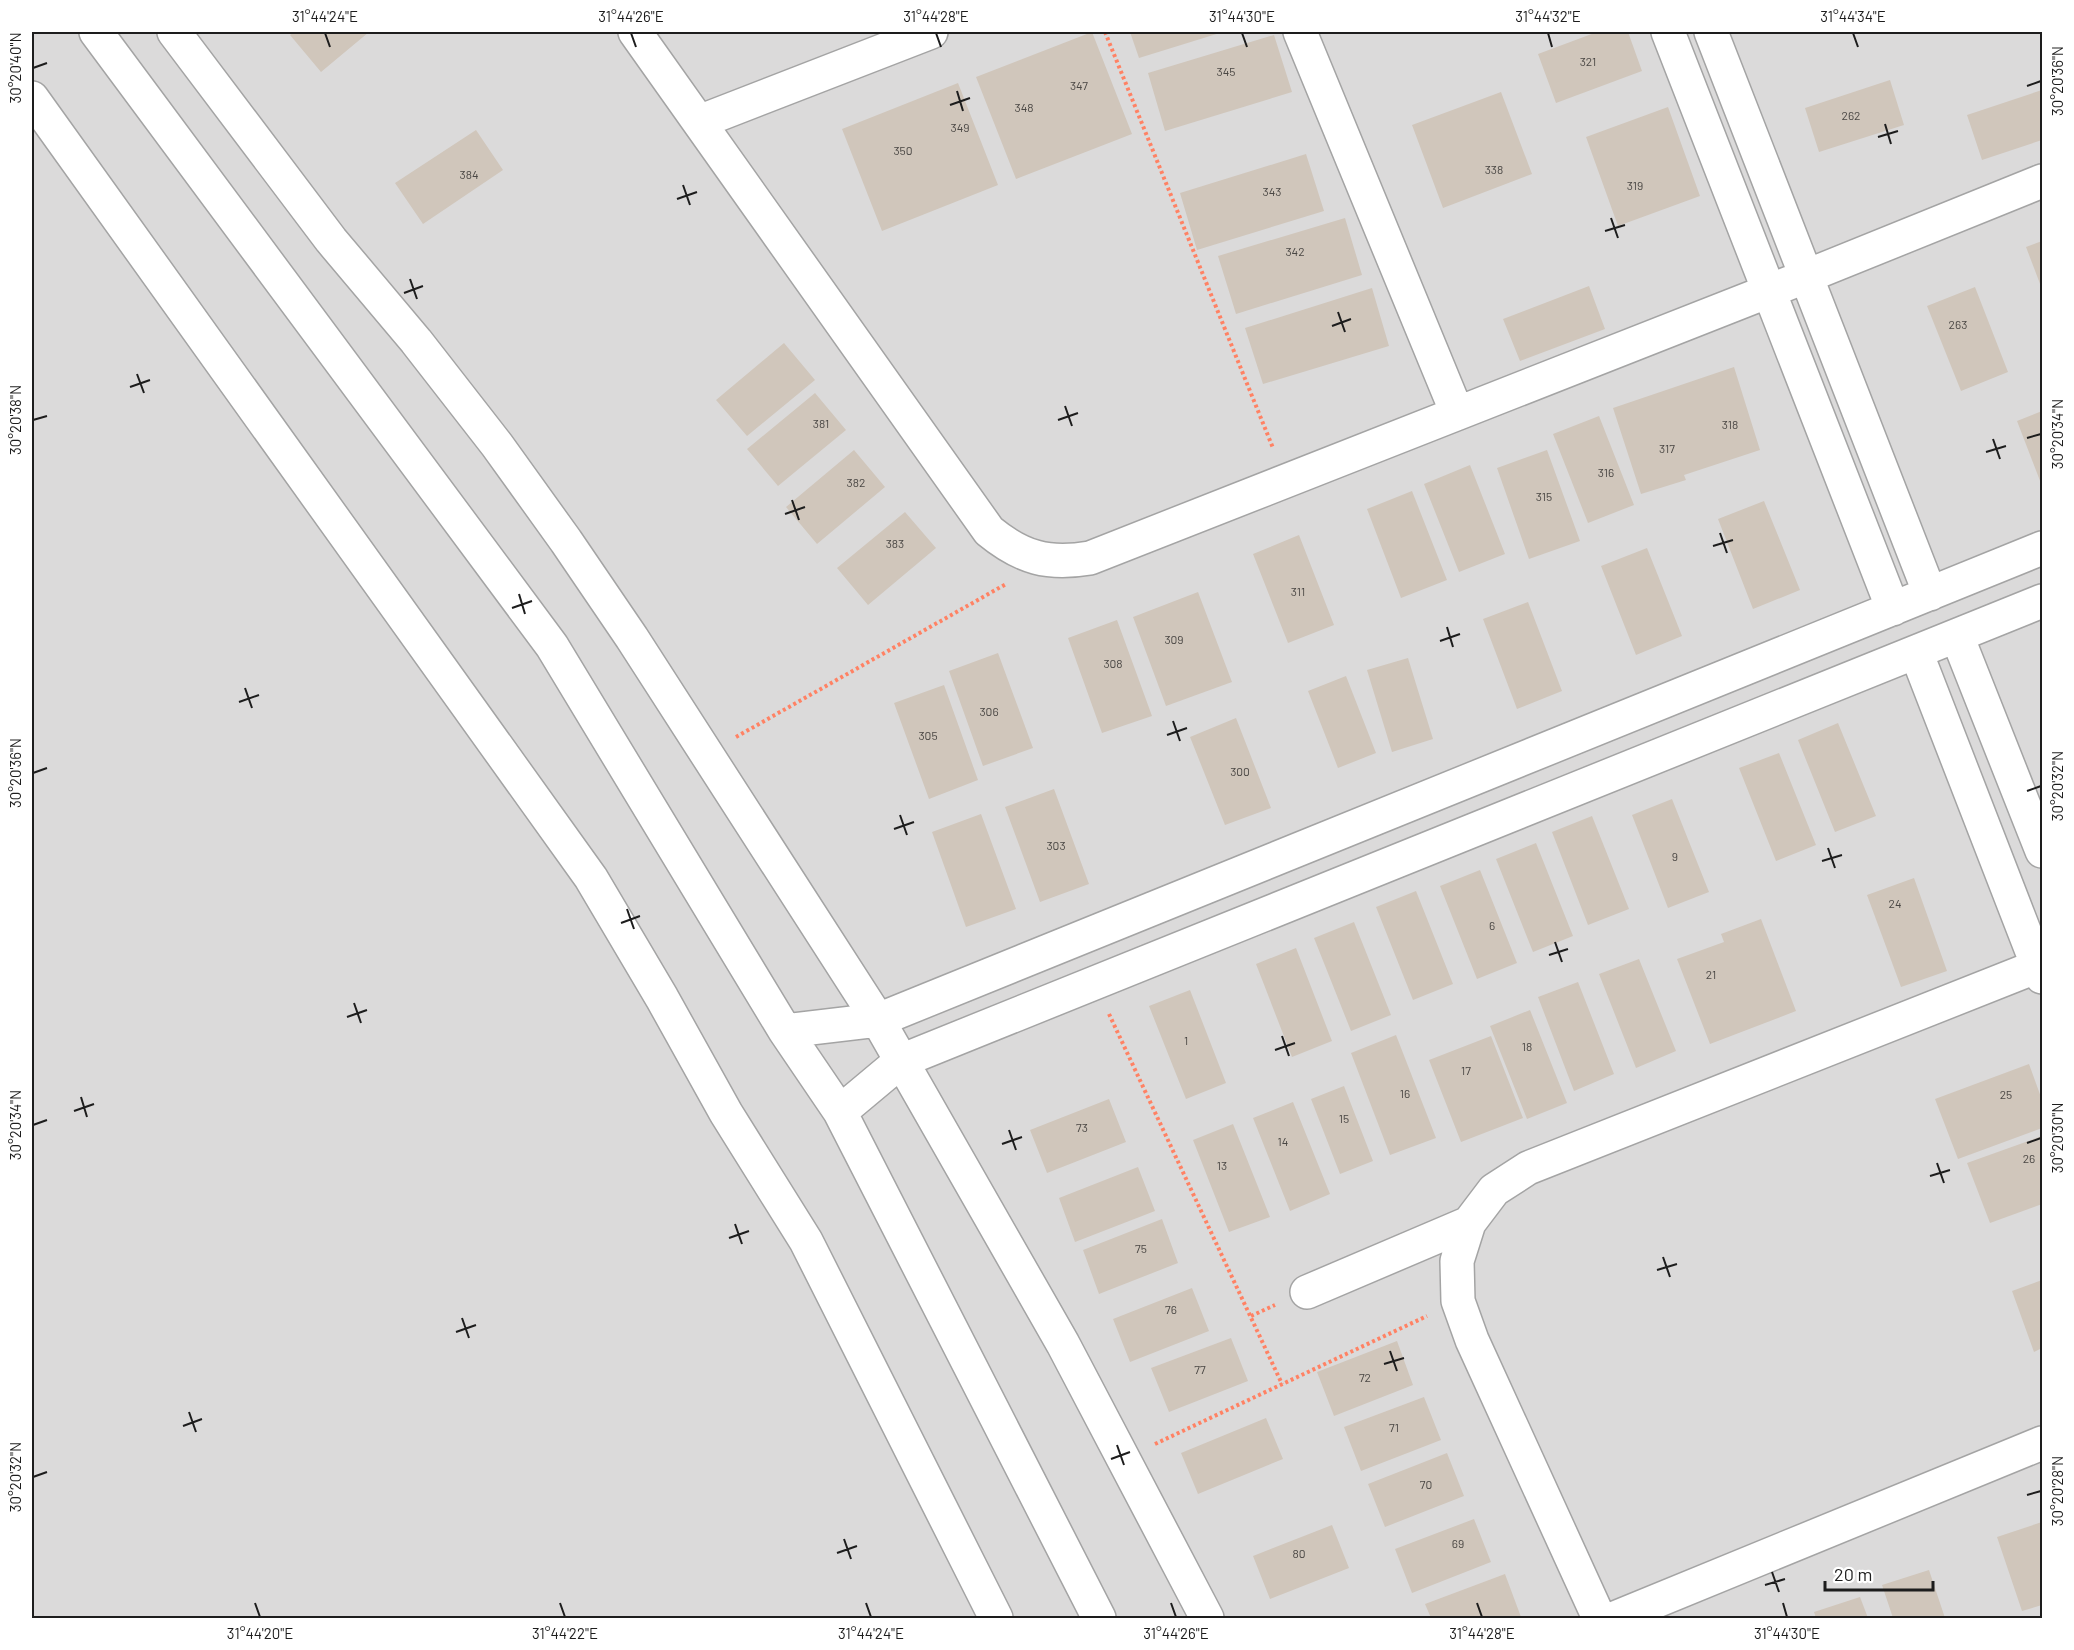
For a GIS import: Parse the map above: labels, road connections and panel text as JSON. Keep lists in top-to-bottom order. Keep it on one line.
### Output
{"house_numbers":["321","345","347","348","262","349","350","338","384","319","343","342","263","381","318","317","316","382","315","383","311","309","308","306","305","300","303","9","24","6","21","1","18","17","16","25","15","73","14","26","13","75","76","77","72","71","70","69","80"],"scale_bar":"20 m","coordinates":["31°44'24\"E","31°44'26\"E","31°44'28\"E","31°44'30\"E","31°44'32\"E","31°44'34\"E","30°20'40\"N","30°20'36\"N","30°20'38\"N","30°20'34\"N","30°20'32\"N","30°20'30\"N","30°20'28\"N","31°44'20\"E","31°44'22\"E"]}
